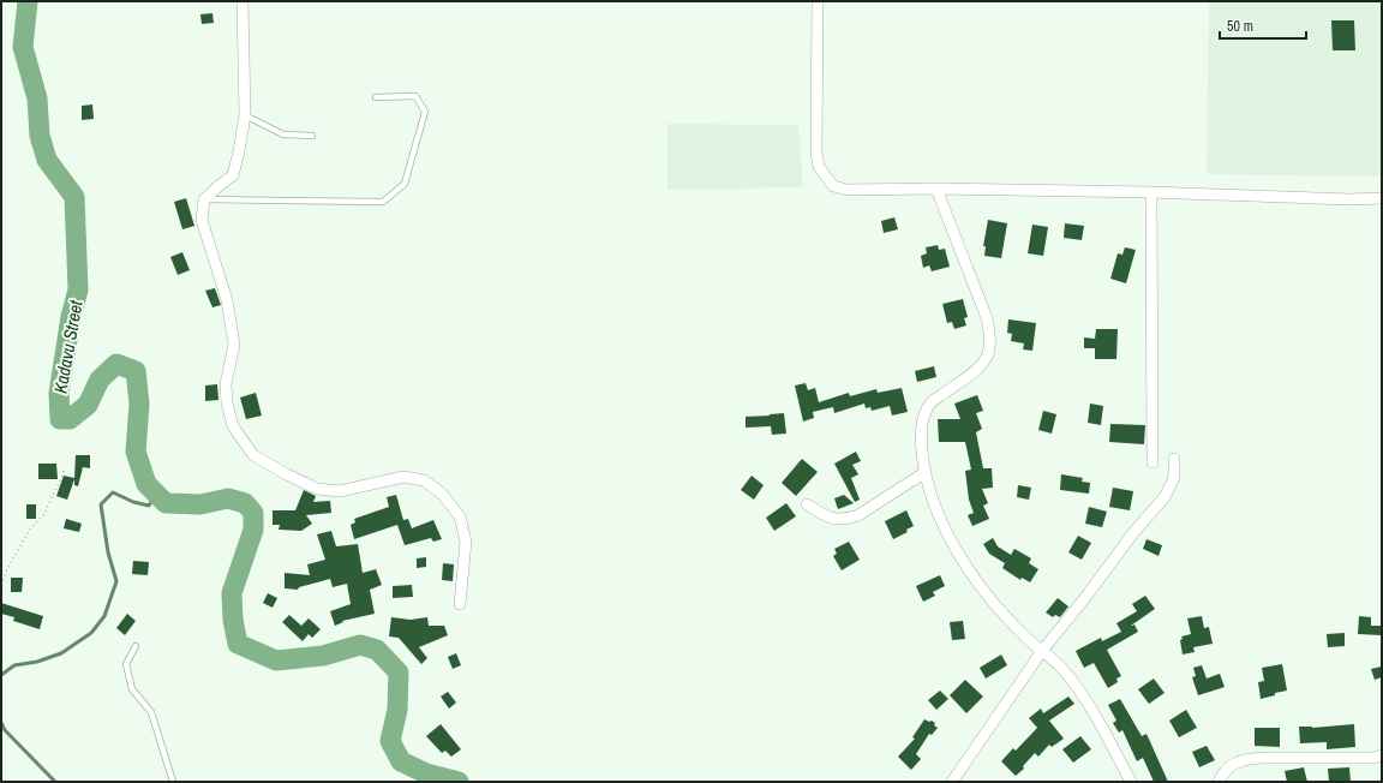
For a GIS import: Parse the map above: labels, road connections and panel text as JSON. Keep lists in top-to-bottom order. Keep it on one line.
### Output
{"water":["Kadavu Street"],"scale_bar":"50 m"}
